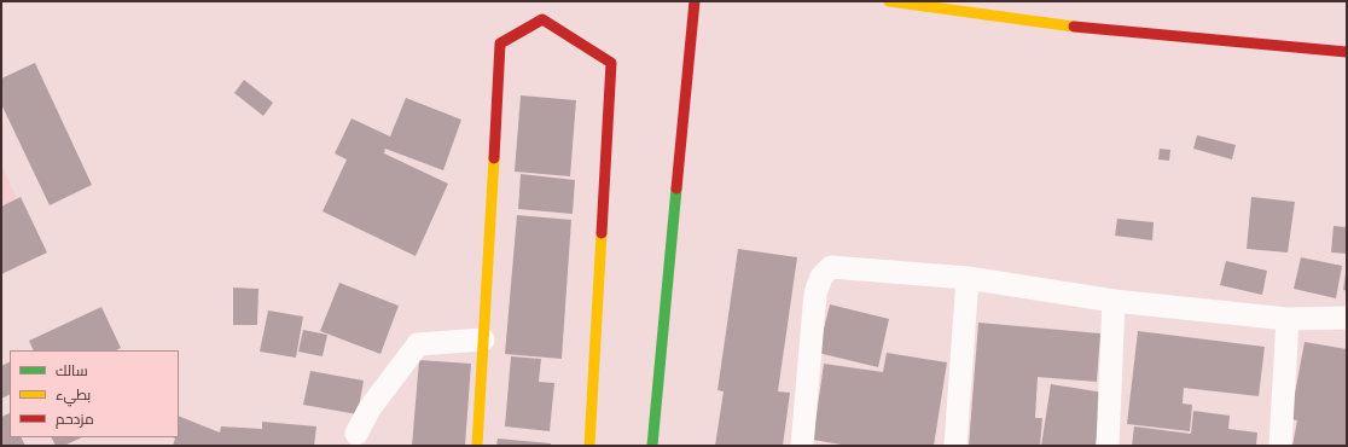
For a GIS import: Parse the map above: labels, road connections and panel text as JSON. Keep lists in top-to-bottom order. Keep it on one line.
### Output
{"legend":["سالك","بطيء","مزدحم"]}
